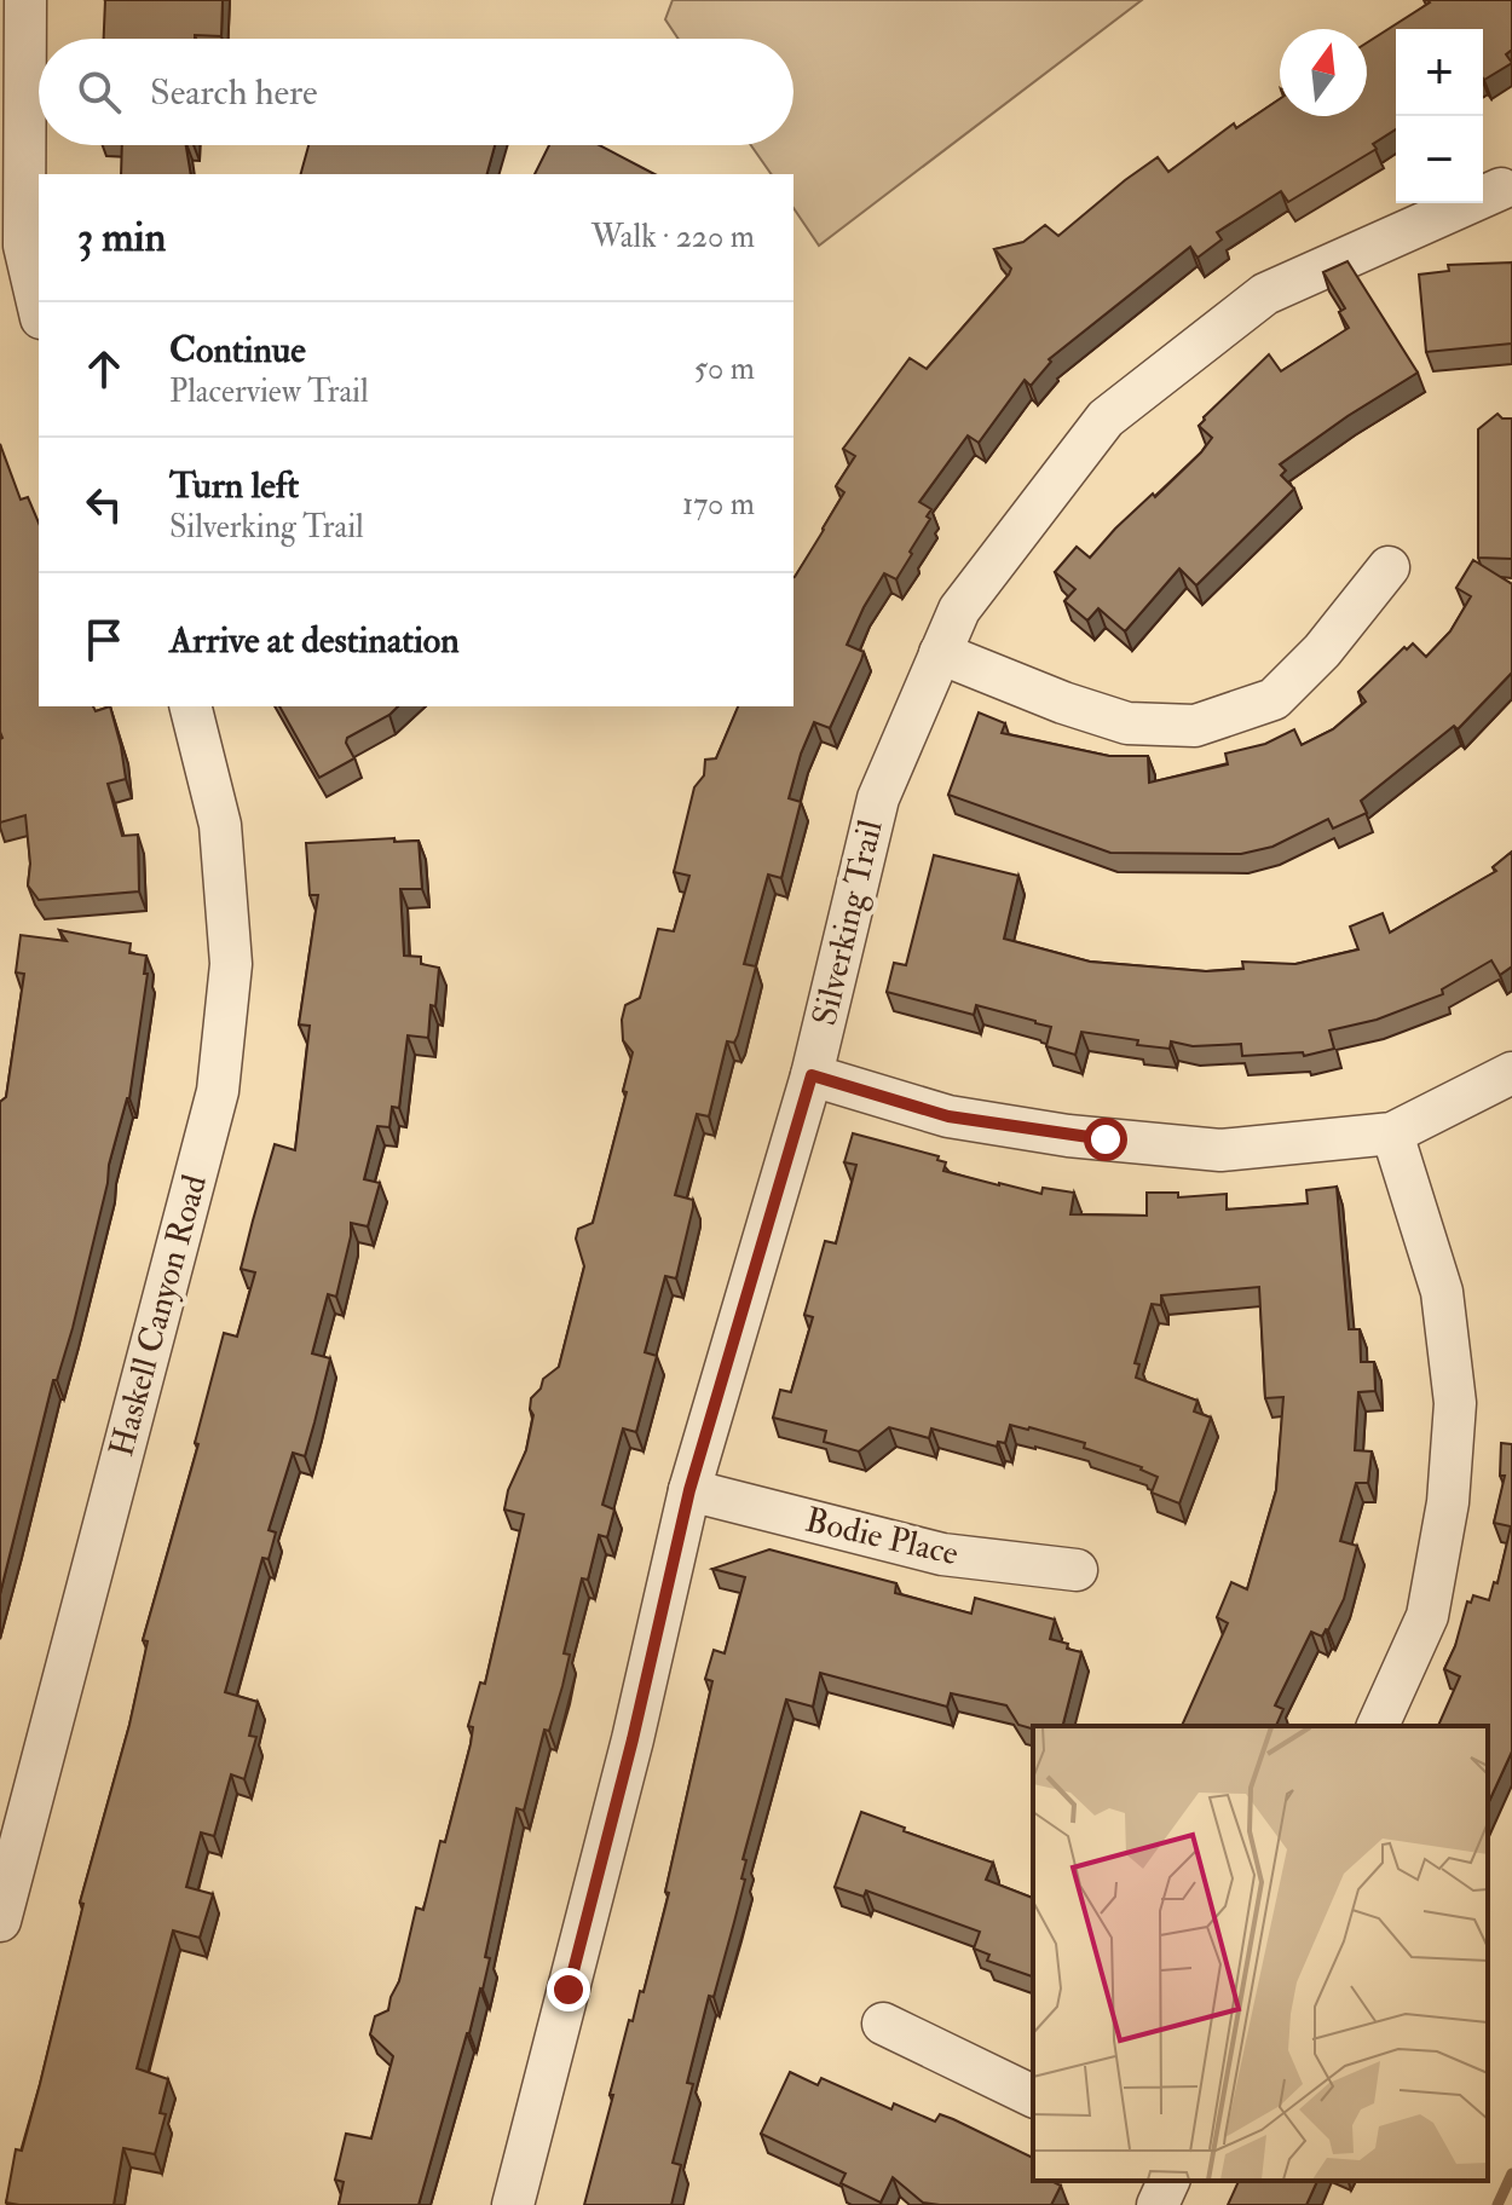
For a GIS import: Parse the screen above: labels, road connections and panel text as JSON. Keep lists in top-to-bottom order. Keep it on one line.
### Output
{"streets":{"street":["Silverking Trail","Haskell Canyon Road","Bodie Place"]},"crossings":[["Silverking Trail","Bodie Place"]],"north":"top","page":{"map_buttons":["+","−"],"search":"Search here","heading":["3 min","Walk · 220 m"],"list":[["Continue","Placerview Trail","50 m"],["Turn left","Silverking Trail","170 m"],"Arrive at destination"]}}
